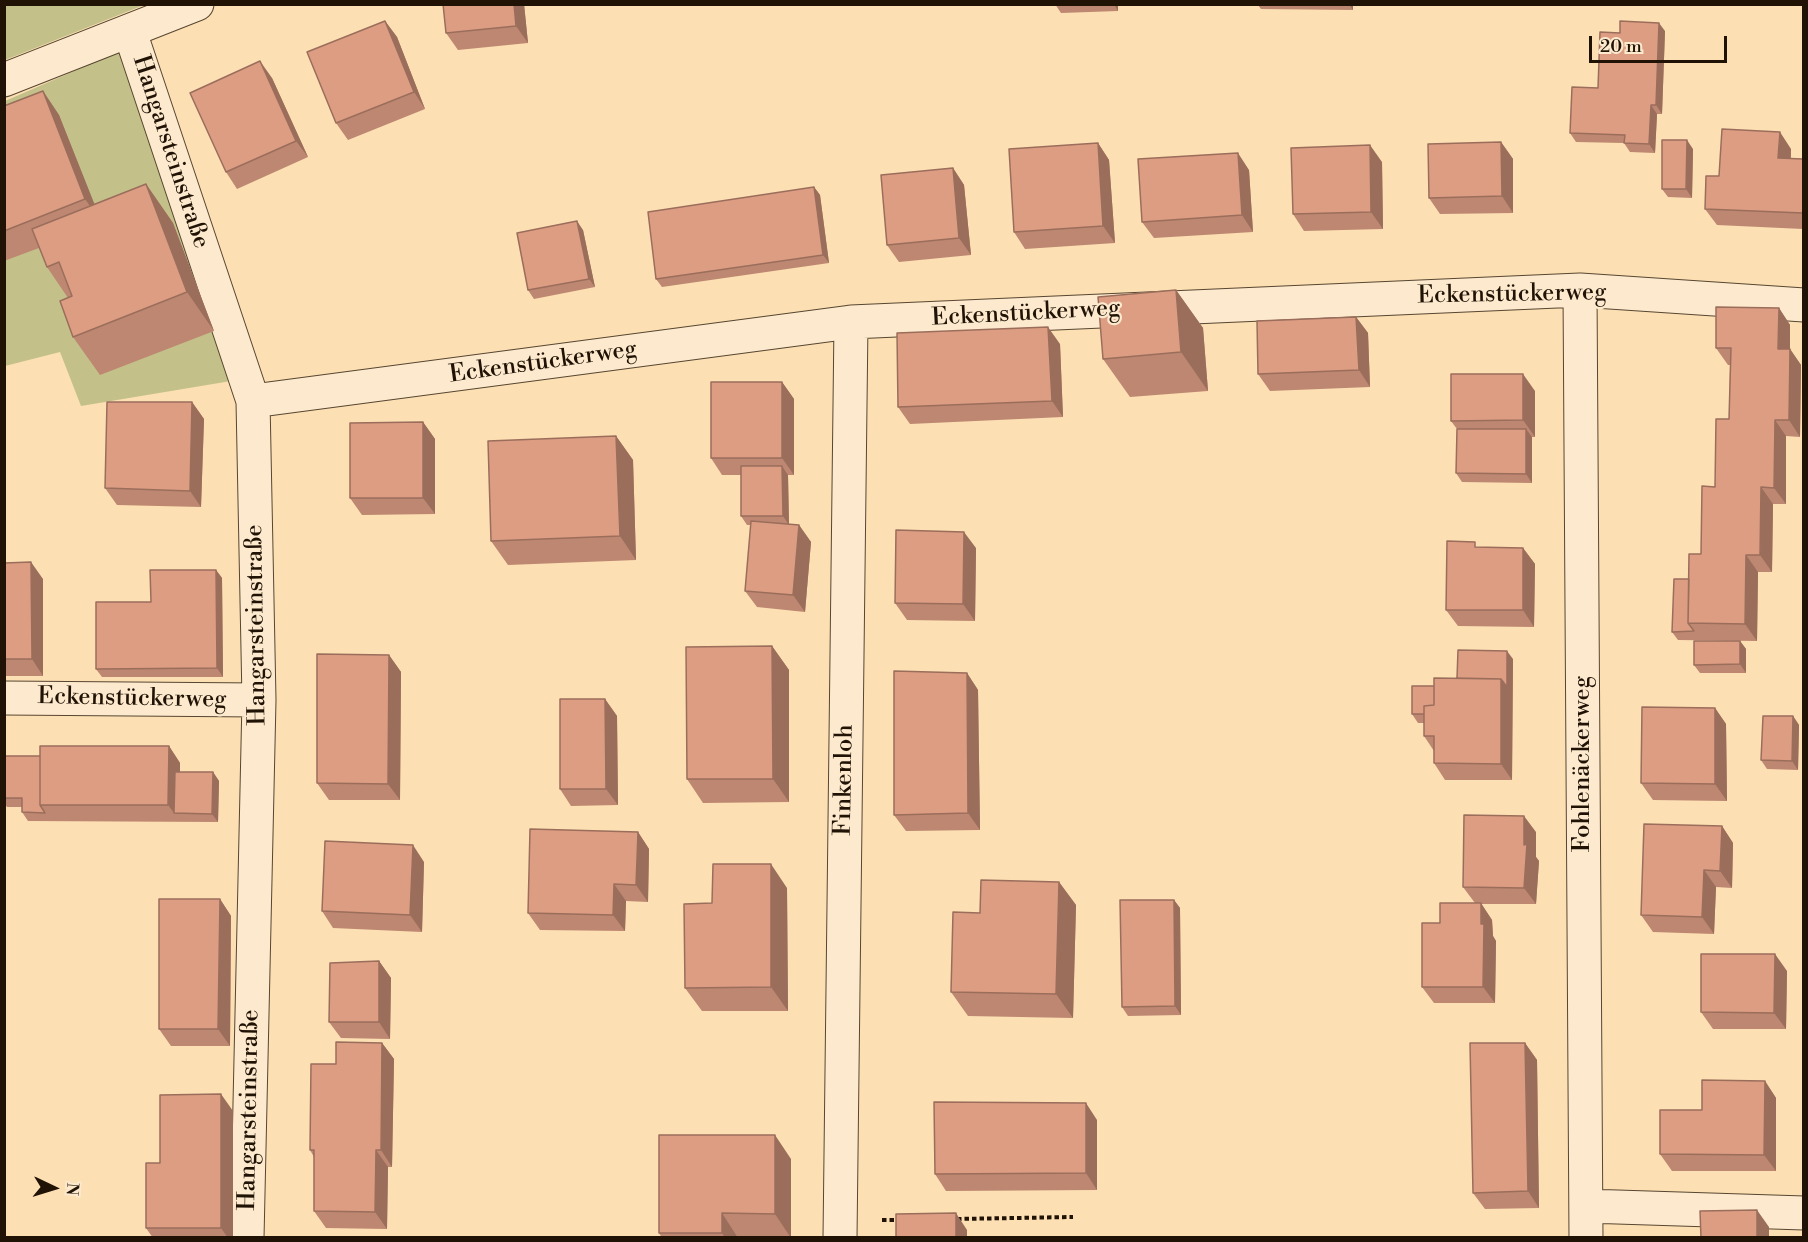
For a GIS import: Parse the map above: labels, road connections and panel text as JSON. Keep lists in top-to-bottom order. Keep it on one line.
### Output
{"streets":{"street":["Hangarsteinstraße","Eckenstückerweg","Fohlenäckerweg","Finkenloh"]},"crossings":[["Hangarsteinstraße","Eckenstückerweg"],["Eckenstückerweg","Fohlenäckerweg"],["Eckenstückerweg","Finkenloh"]],"scale_bar":"20 m","north":"right"}
